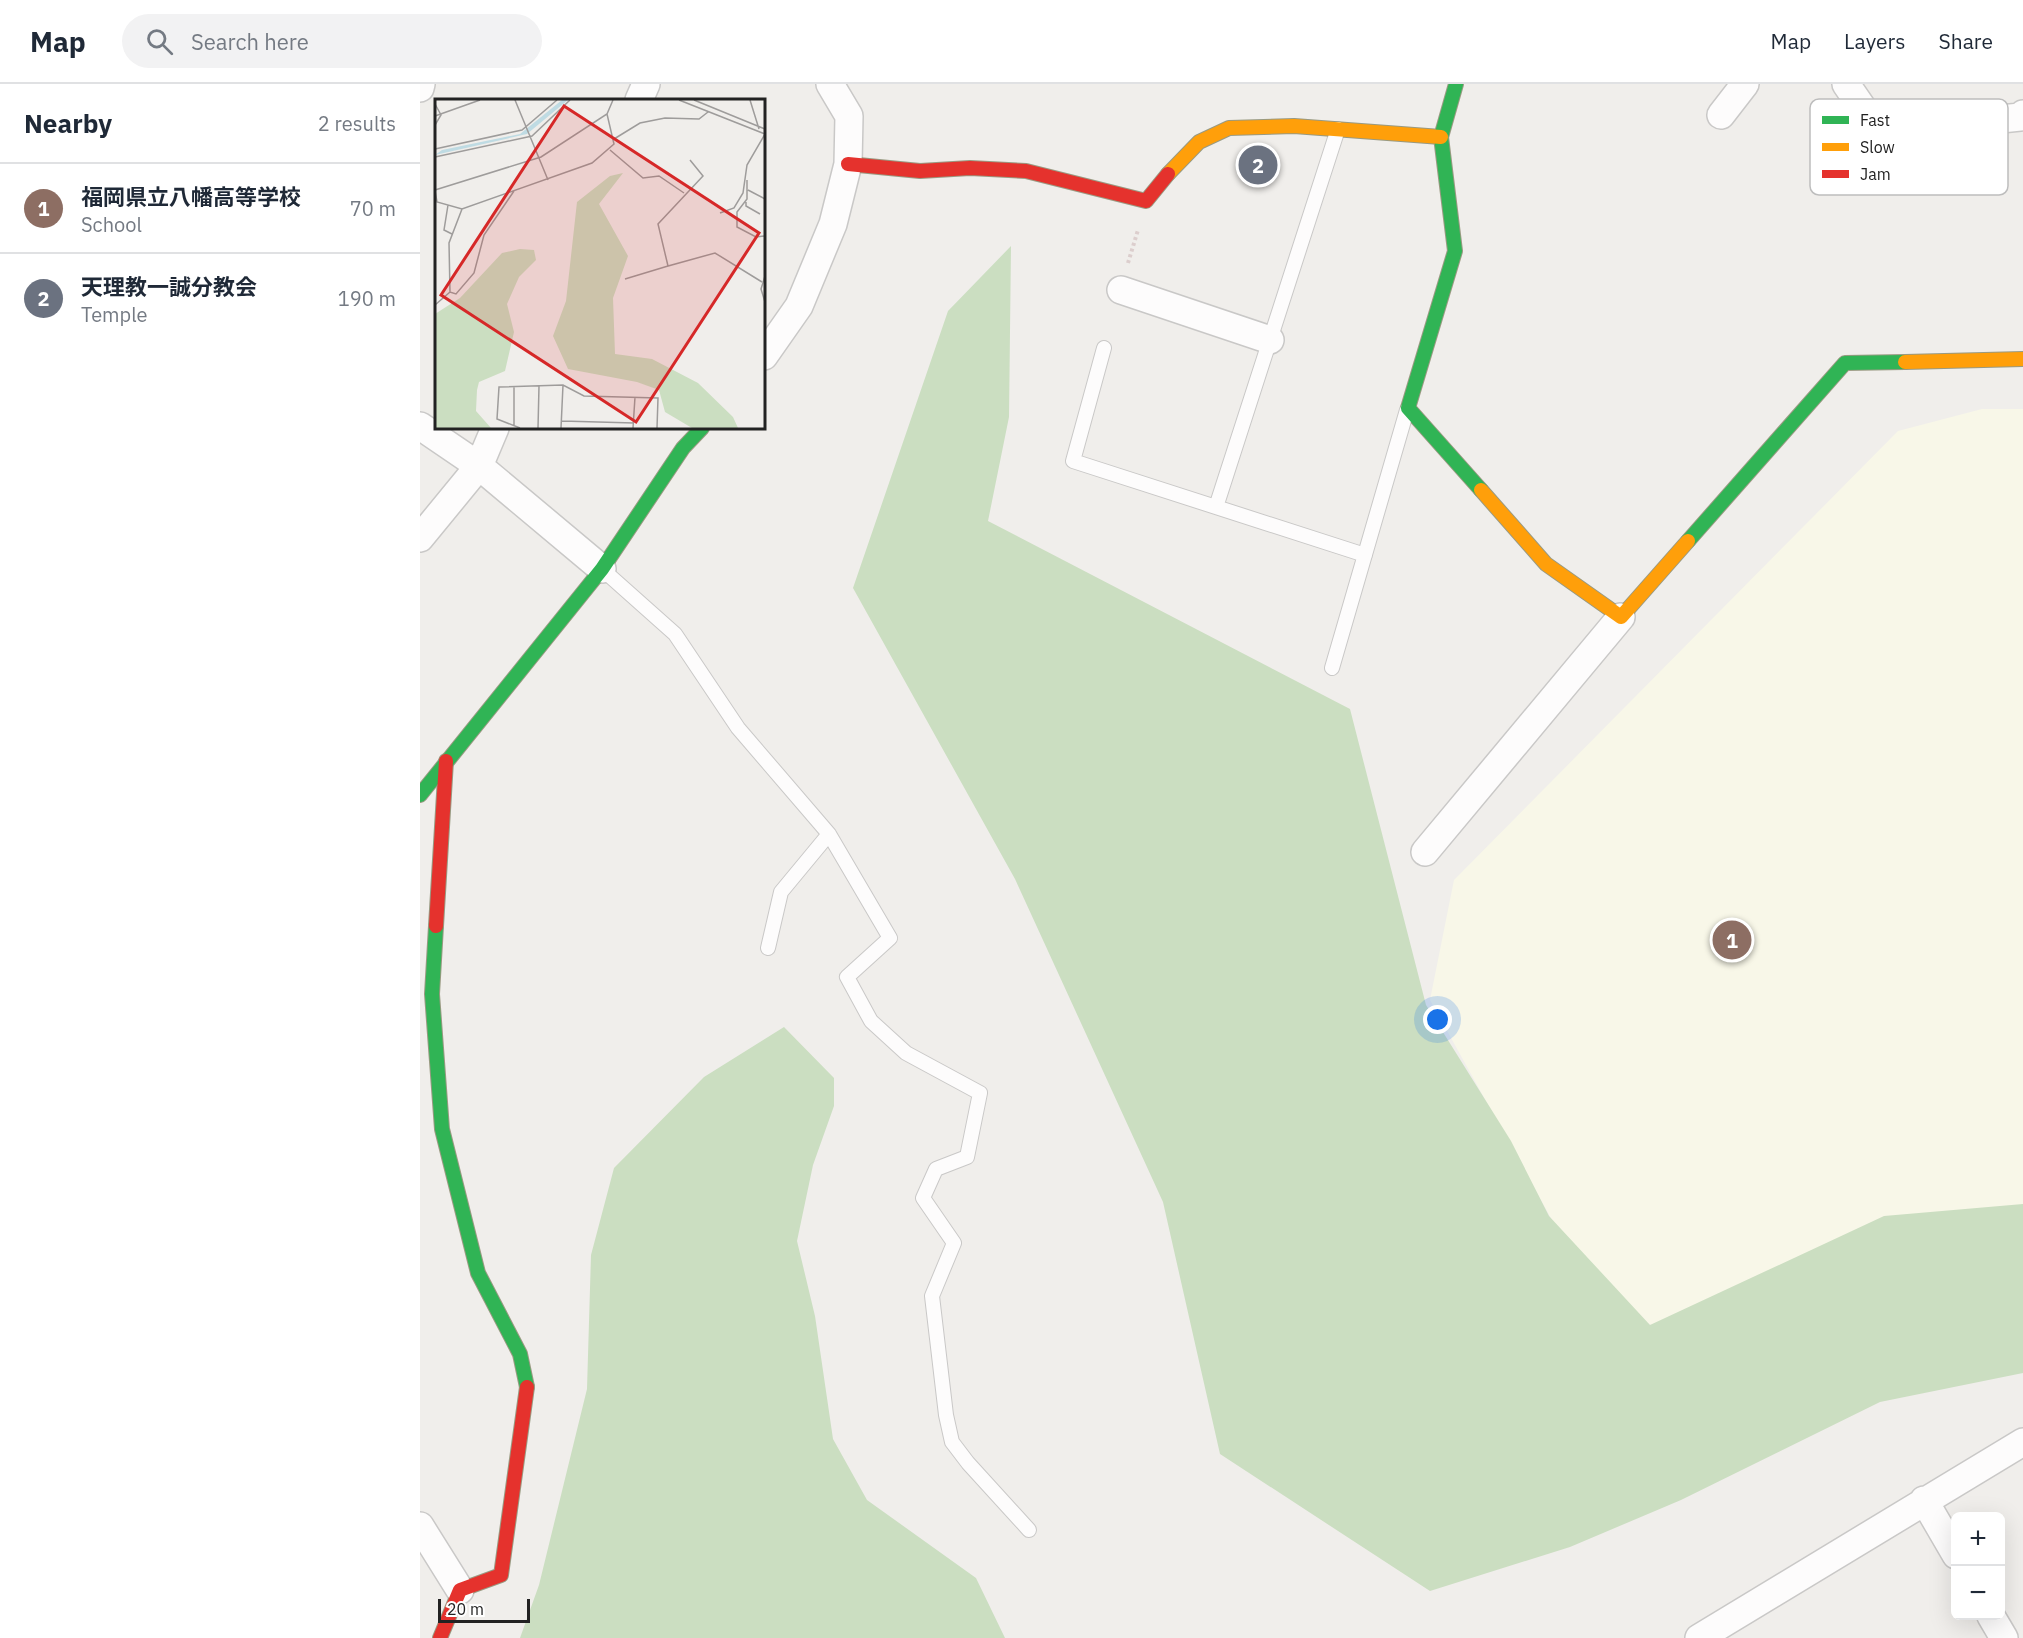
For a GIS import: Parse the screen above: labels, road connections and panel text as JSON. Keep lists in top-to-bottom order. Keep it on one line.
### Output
{"legend":["Fast","Slow","Jam"],"scale_bar":"20 m","page":{"header":"Map","search":"Search here","nav":["Map","Layers","Share"],"heading":["Nearby","2 results"],"pins":["2","1"],"list":[{"mark":"1","name":"福岡県立八幡高等学校","note":"School","value":"70 m"},{"mark":"2","name":"天理教一誠分教会","note":"Temple","value":"190 m"}],"map_buttons":["+","−"],"scale":"20 m"}}
